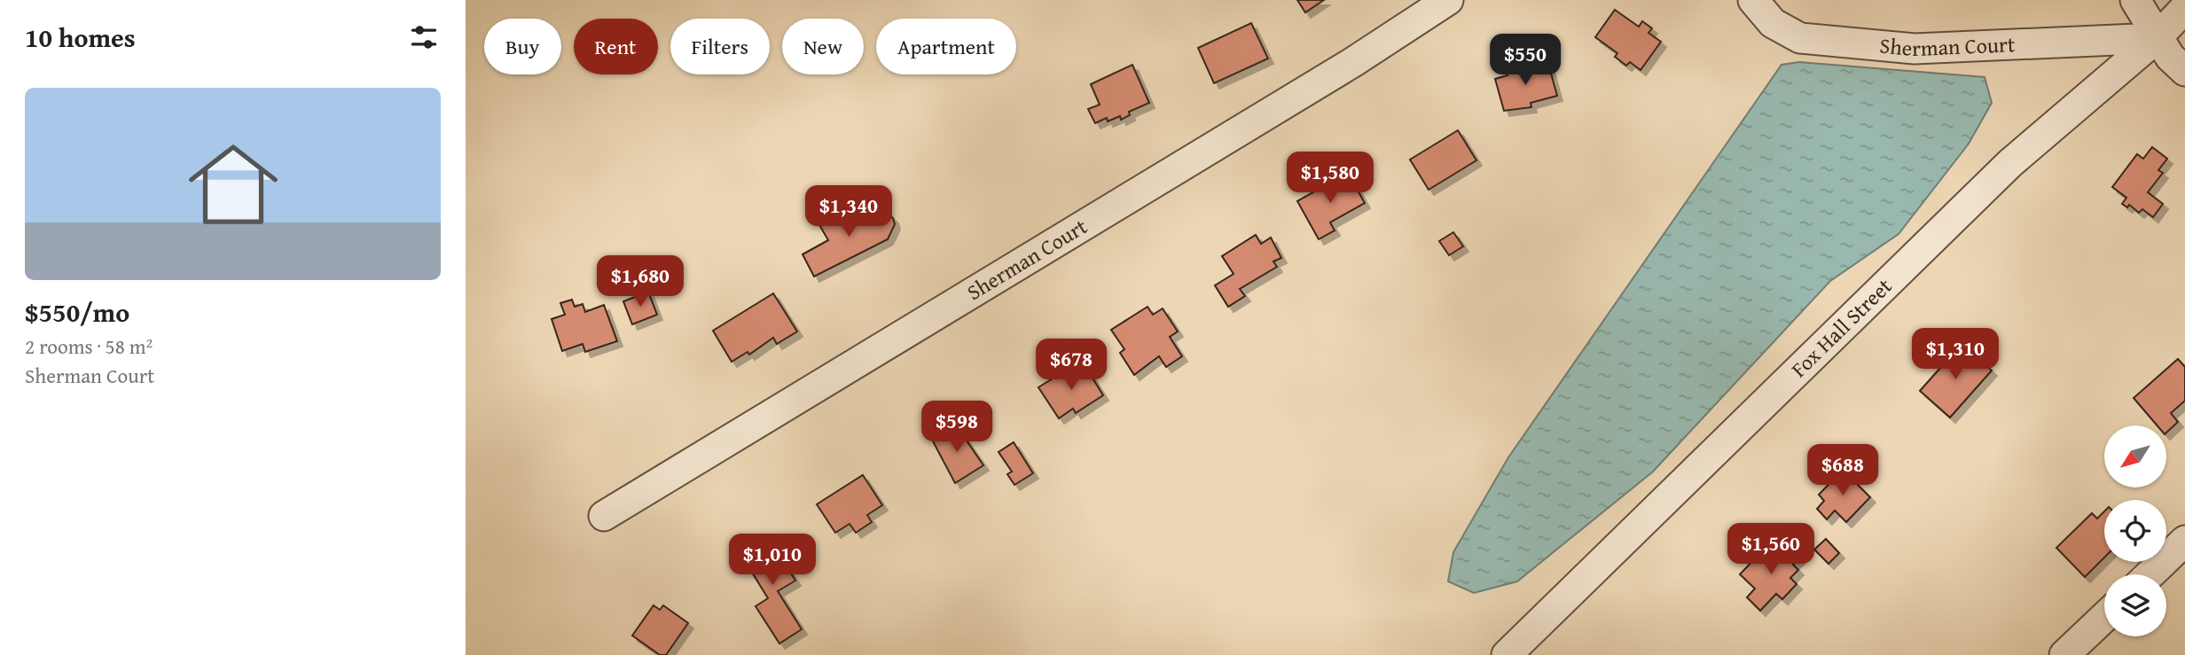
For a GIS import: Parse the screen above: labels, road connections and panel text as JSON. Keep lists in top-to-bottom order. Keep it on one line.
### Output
{"streets":{"street":["Sherman Court","Fox Hall Street"]},"crossings":[["Sherman Court","Fox Hall Street"]],"north":"bottom left","page":{"heading":"10 homes","chip":["Buy","Rent","Filters","New","Apartment"],"price":["$550","$1,580","$1,340","$1,680","$1,310","$678","$598","$688","$1,560","$1,010"],"list":[{"name":"$550/mo","note":"2 rooms · 58 m² · Sherman Court"}]}}
